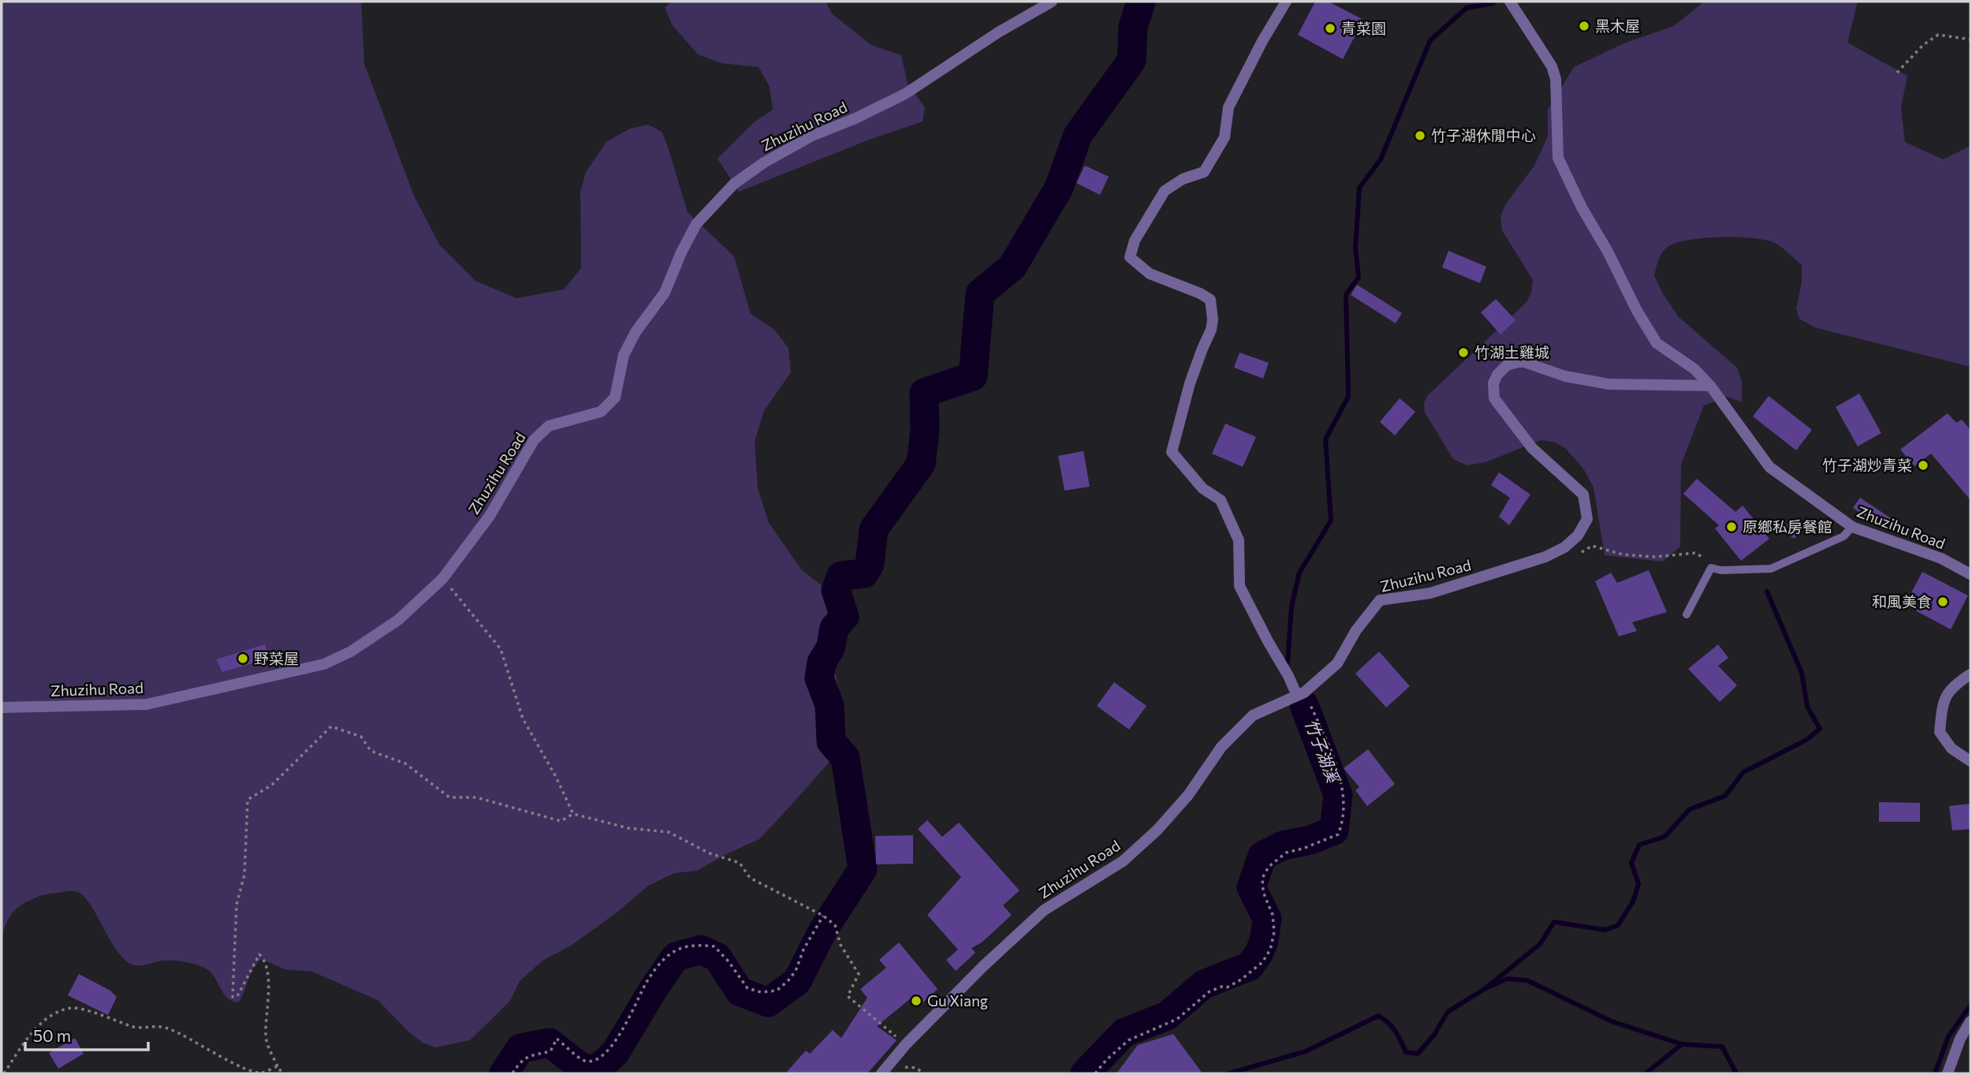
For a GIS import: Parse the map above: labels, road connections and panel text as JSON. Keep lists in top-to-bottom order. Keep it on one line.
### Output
{"streets":{"street":["Zhuzihu Road"]},"water":["竹子湖溪"],"places":["黑木屋","青菜園","竹子湖休閒中心","竹湖土雞城","竹子湖炒青菜","原鄉私房餐館","和風美食","野菜屋","Gu Xiang"],"scale_bar":"50 m"}
